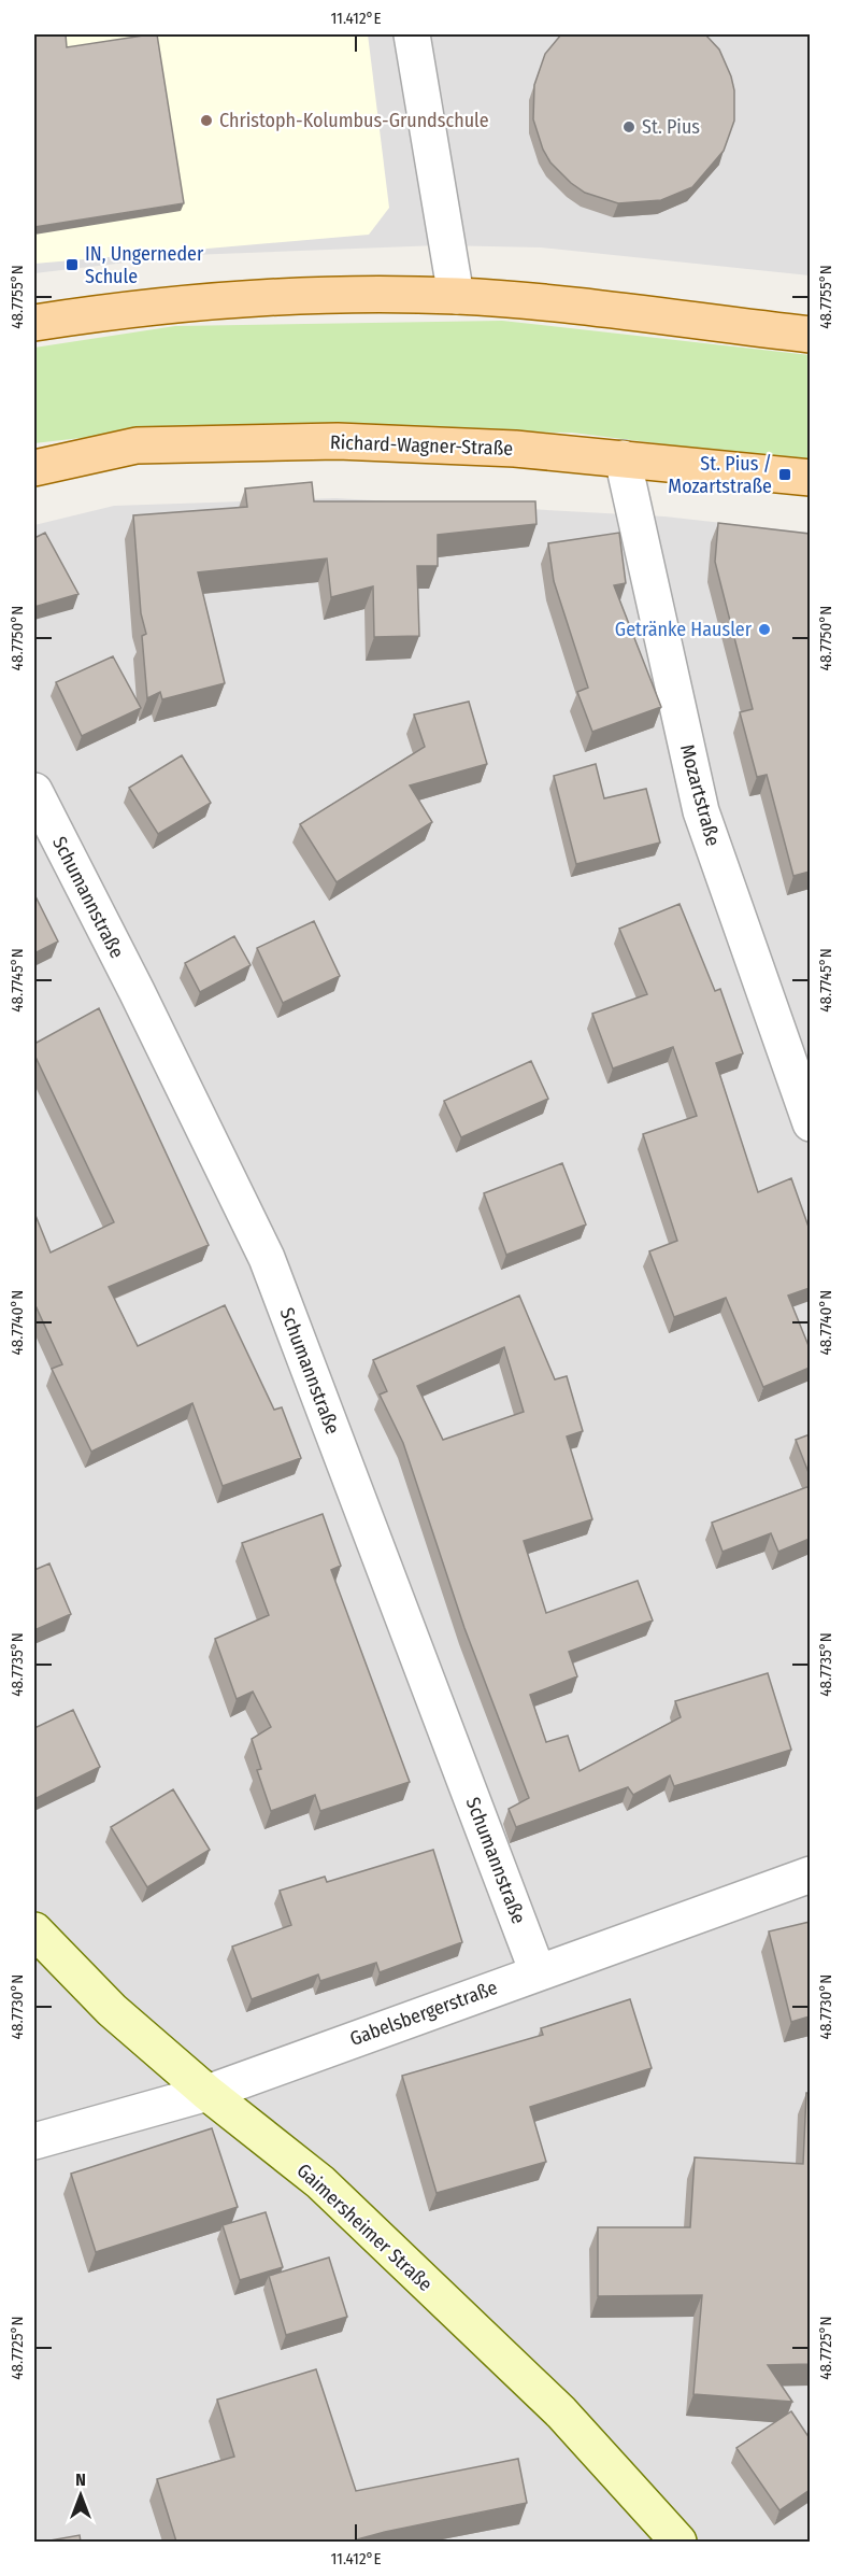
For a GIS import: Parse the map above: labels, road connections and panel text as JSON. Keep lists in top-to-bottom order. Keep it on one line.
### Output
{"streets":{"main road":["Richard-Wagner-Straße"],"street":["Mozartstraße","Schumannstraße","Gabelsbergerstraße","Gaimersheimer Straße"]},"crossings":[["Richard-Wagner-Straße","Mozartstraße"],["Schumannstraße","Gabelsbergerstraße"],["Gabelsbergerstraße","Gaimersheimer Straße"]],"places":{"other":["Christoph-Kolumbus-Grundschule","St. Pius","Getränke Hausler"],"transit":["IN, Ungerneder Schule","St. Pius / Mozartstraße"]},"north":"top","coordinates":["11.412°E","48.7755°N","48.7750°N","48.7745°N","48.7740°N","48.7735°N","48.7730°N","48.7725°N"]}
